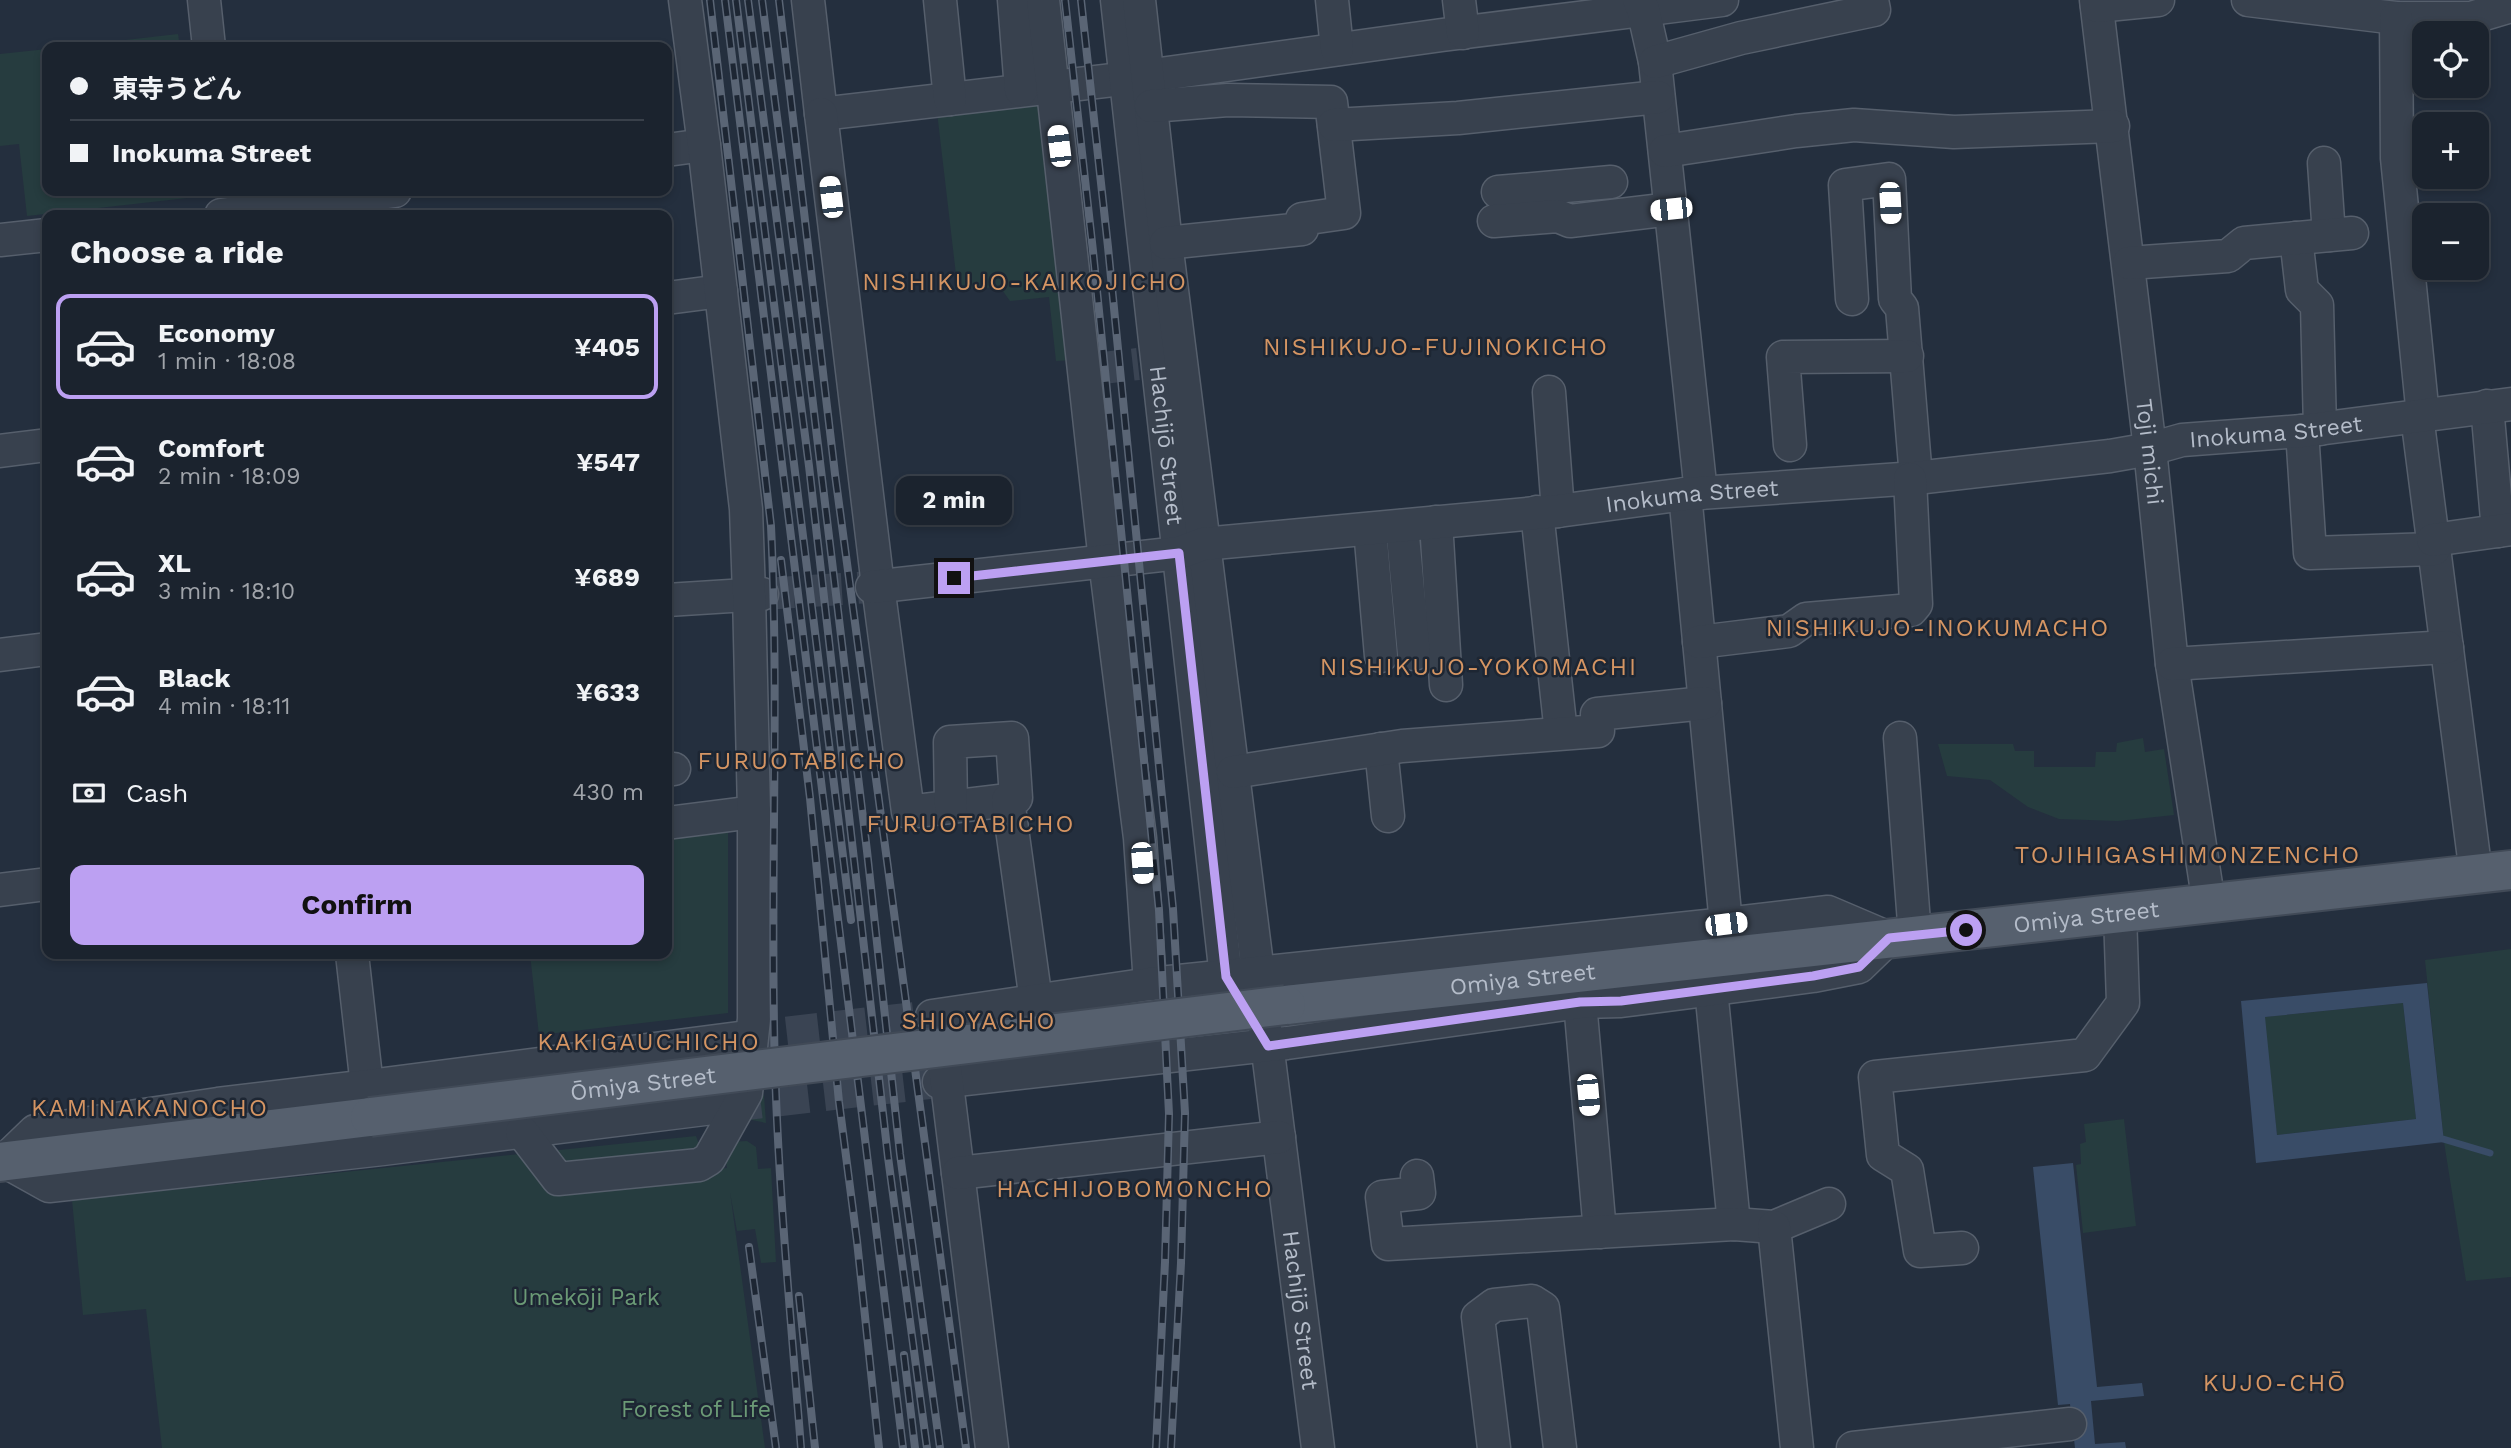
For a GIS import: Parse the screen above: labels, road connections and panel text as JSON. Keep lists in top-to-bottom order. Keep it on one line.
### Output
{"streets":{"main road":["Omiya Street","Ōmiya Street"],"street":["Inokuma Street","Hachijō Street","Toji michi"]},"crossings":[["Inokuma Street","Hachijō Street"],["Inokuma Street","Toji michi"],["Toji michi","Omiya Street"],["Omiya Street","Ōmiya Street"]],"districts":["NISHIKUJO-KAIKOJICHO","NISHIKUJO-FUJINOKICHO","NISHIKUJO-INOKUMACHO","NISHIKUJO-YOKOMACHI","FURUOTABICHO","FURUOTABICHO","TOJIHIGASHIMONZENCHO","SHIOYACHO","KAKIGAUCHICHO","KAMINAKANOCHO","HACHIJOBOMONCHO","KUJO-CHŌ"],"parks":["Umekōji Park","Forest of Life"],"page":{"map_buttons":["+","−"],"banner":["東寺うどん","Inokuma Street"],"heading":"Choose a ride","list":[{"name":"Economy","note":"1 min · 18:08","value":"¥405"},{"name":"Comfort","note":"2 min · 18:09","value":"¥547"},{"name":"XL","note":"3 min · 18:10","value":"¥689"},{"name":"Black","note":"4 min · 18:11","value":"¥633"}],"bubble":"2 min","pay":["Cash","430 m"],"buttons":"Confirm"}}
